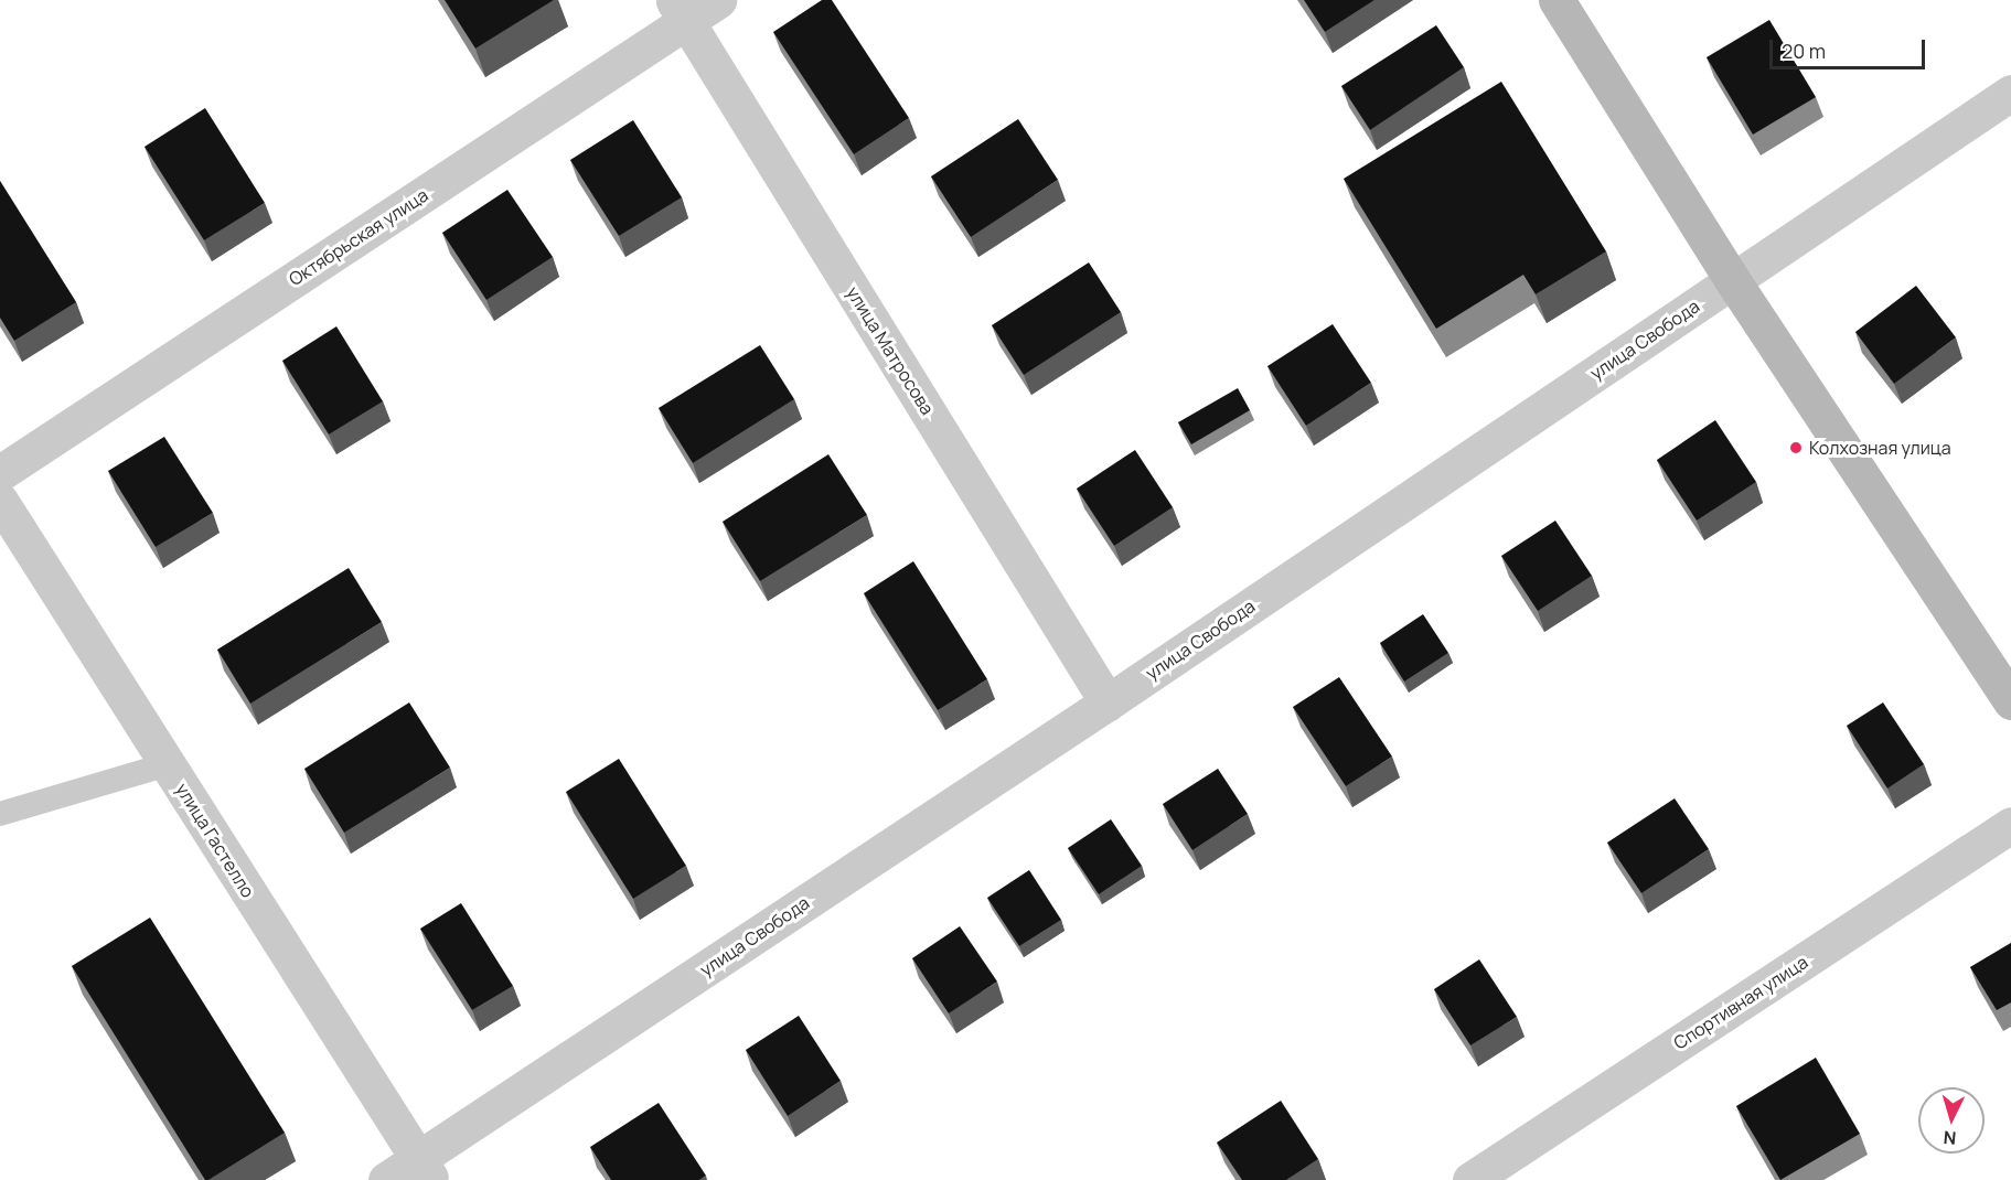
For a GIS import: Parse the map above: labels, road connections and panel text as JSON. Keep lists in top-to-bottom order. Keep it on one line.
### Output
{"streets":{"street":["Октябрьская улица","улица Свобода","улица Матросова","улица Гастелло","Спортивная улица"]},"crossings":[["Октябрьская улица","улица Матросова"],["улица Свобода","улица Матросова"],["улица Свобода","улица Гастелло"]],"places":["Колхозная улица"],"scale_bar":"20 m","north":"bottom"}
